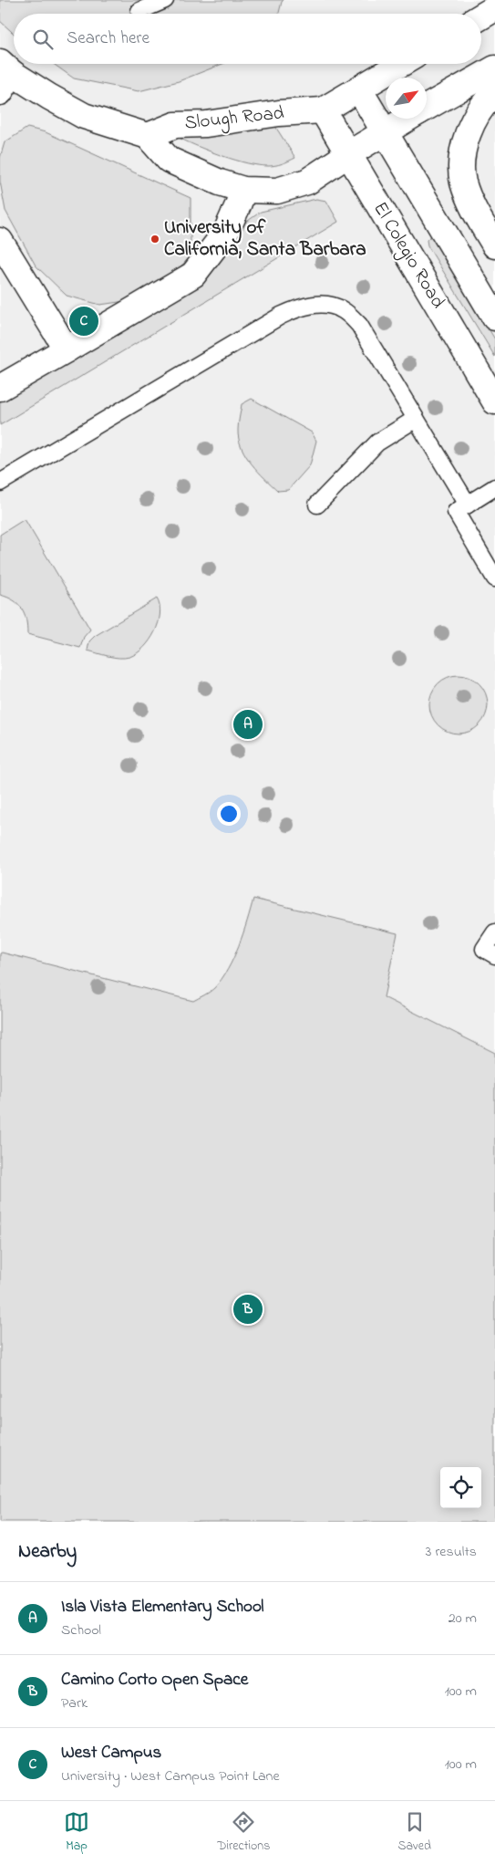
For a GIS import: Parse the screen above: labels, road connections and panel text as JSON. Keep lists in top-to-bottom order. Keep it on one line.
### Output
{"streets":{"main road":["Slough Road","El Colegio Road"]},"crossings":[["Slough Road","El Colegio Road"]],"places":["University of California, Santa Barbara"],"north":"top right","page":{"search":"Search here","pins":["C","A","B"],"heading":["Nearby","3 results"],"list":[{"mark":"A","name":"Isla Vista Elementary School","note":"School","value":"20 m"},{"mark":"B","name":"Camino Corto Open Space","note":"Park","value":"100 m"},{"mark":"C","name":"West Campus","note":"University · West Campus Point Lane","value":"100 m"}],"nav":["Map","Directions","Saved"]}}
